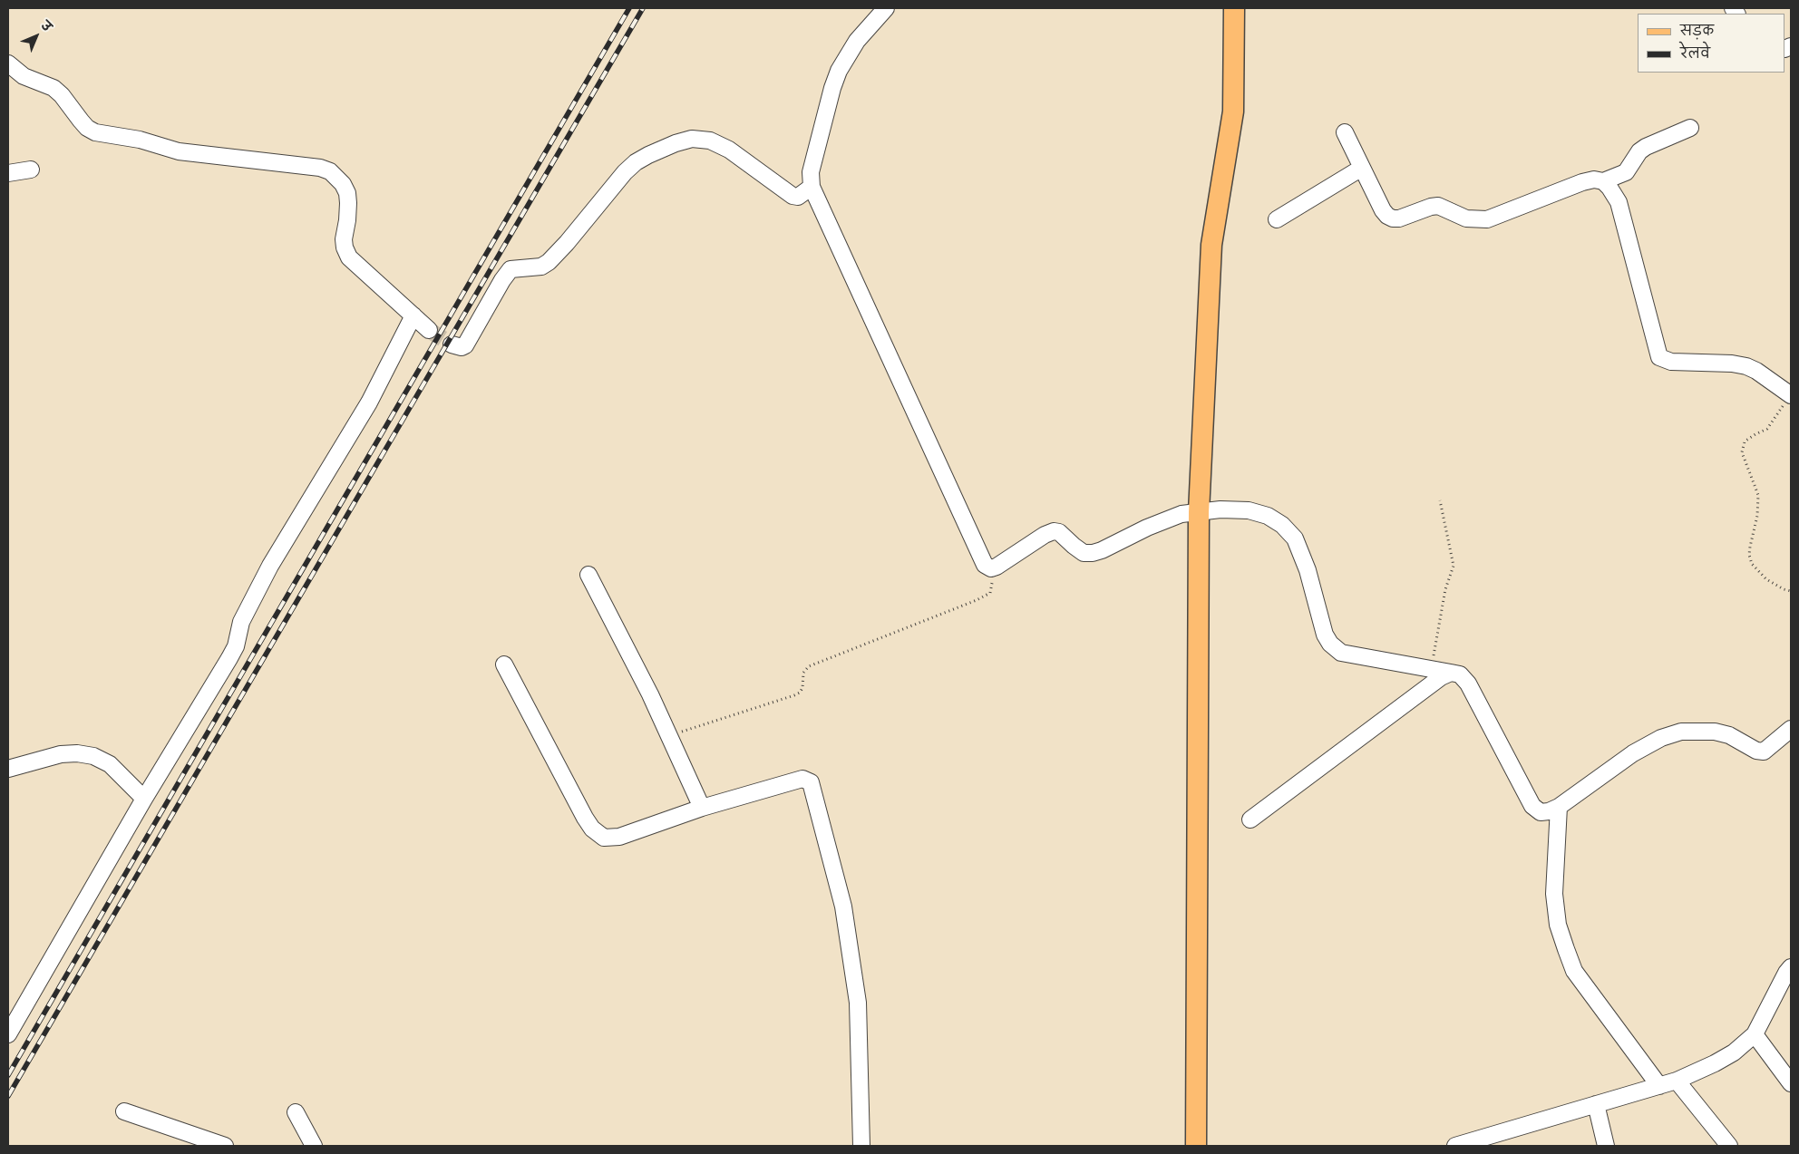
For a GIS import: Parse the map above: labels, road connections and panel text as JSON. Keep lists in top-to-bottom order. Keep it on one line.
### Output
{"legend":["सड़क","रेलवे"],"north":"top right"}
